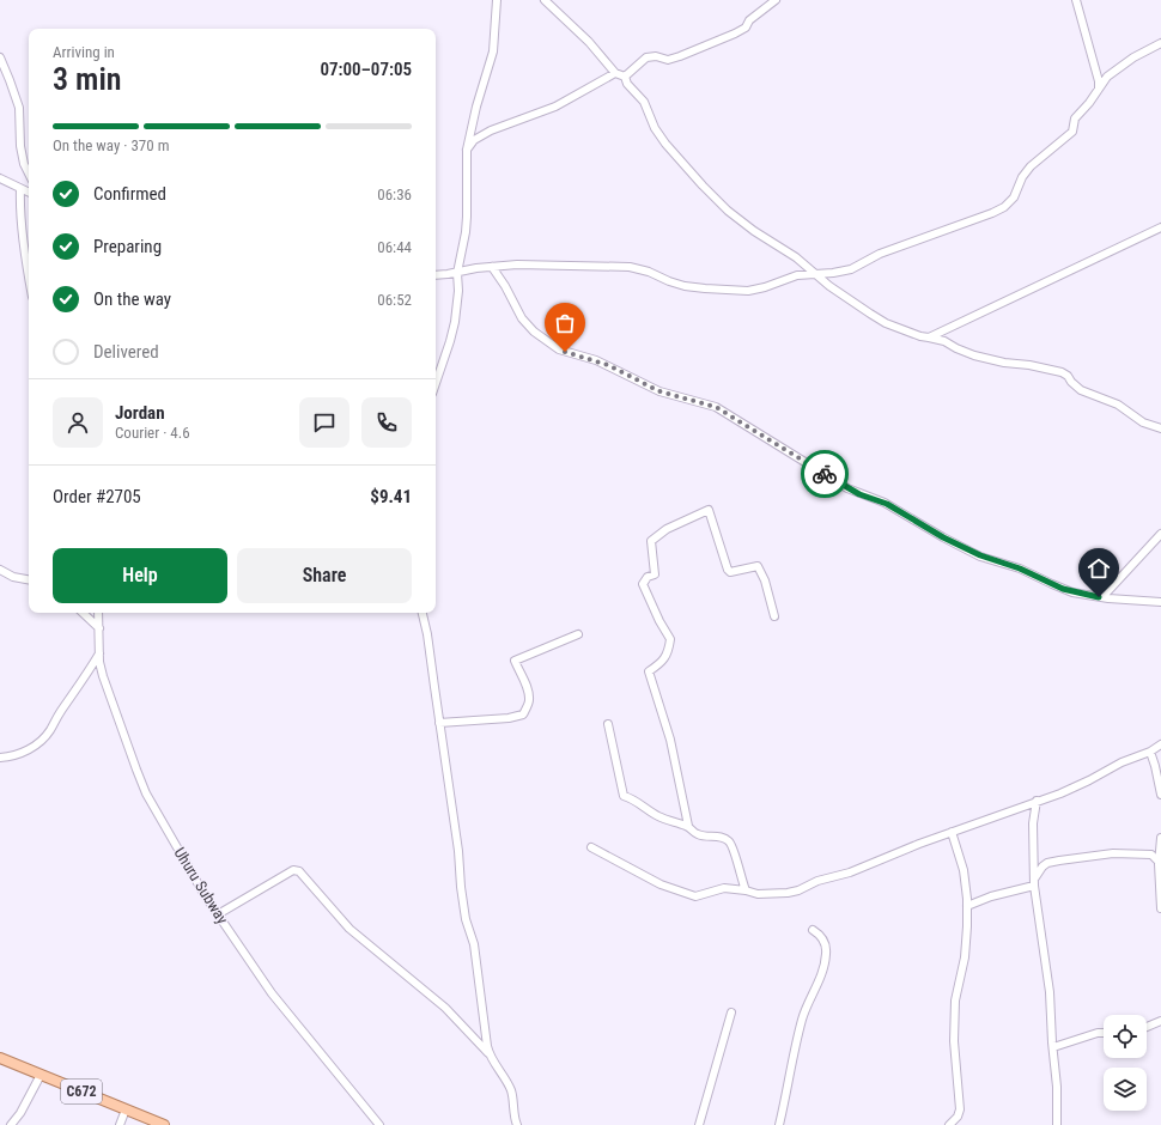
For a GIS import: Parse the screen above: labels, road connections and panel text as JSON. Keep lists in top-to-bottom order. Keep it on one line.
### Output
{"streets":{"main road":["C672"],"street":["Uhuru Subway"]},"page":{"heading":["3 min","Arriving in","07:00–07:05"],"panel":["Jordan","Courier · 4.6","Order #2705","$9.41"],"bar":"On the way · 370 m","list":[["Confirmed","06:36"],["Preparing","06:44"],["On the way","06:52"],"Delivered"],"buttons":["Help","Share"]}}
